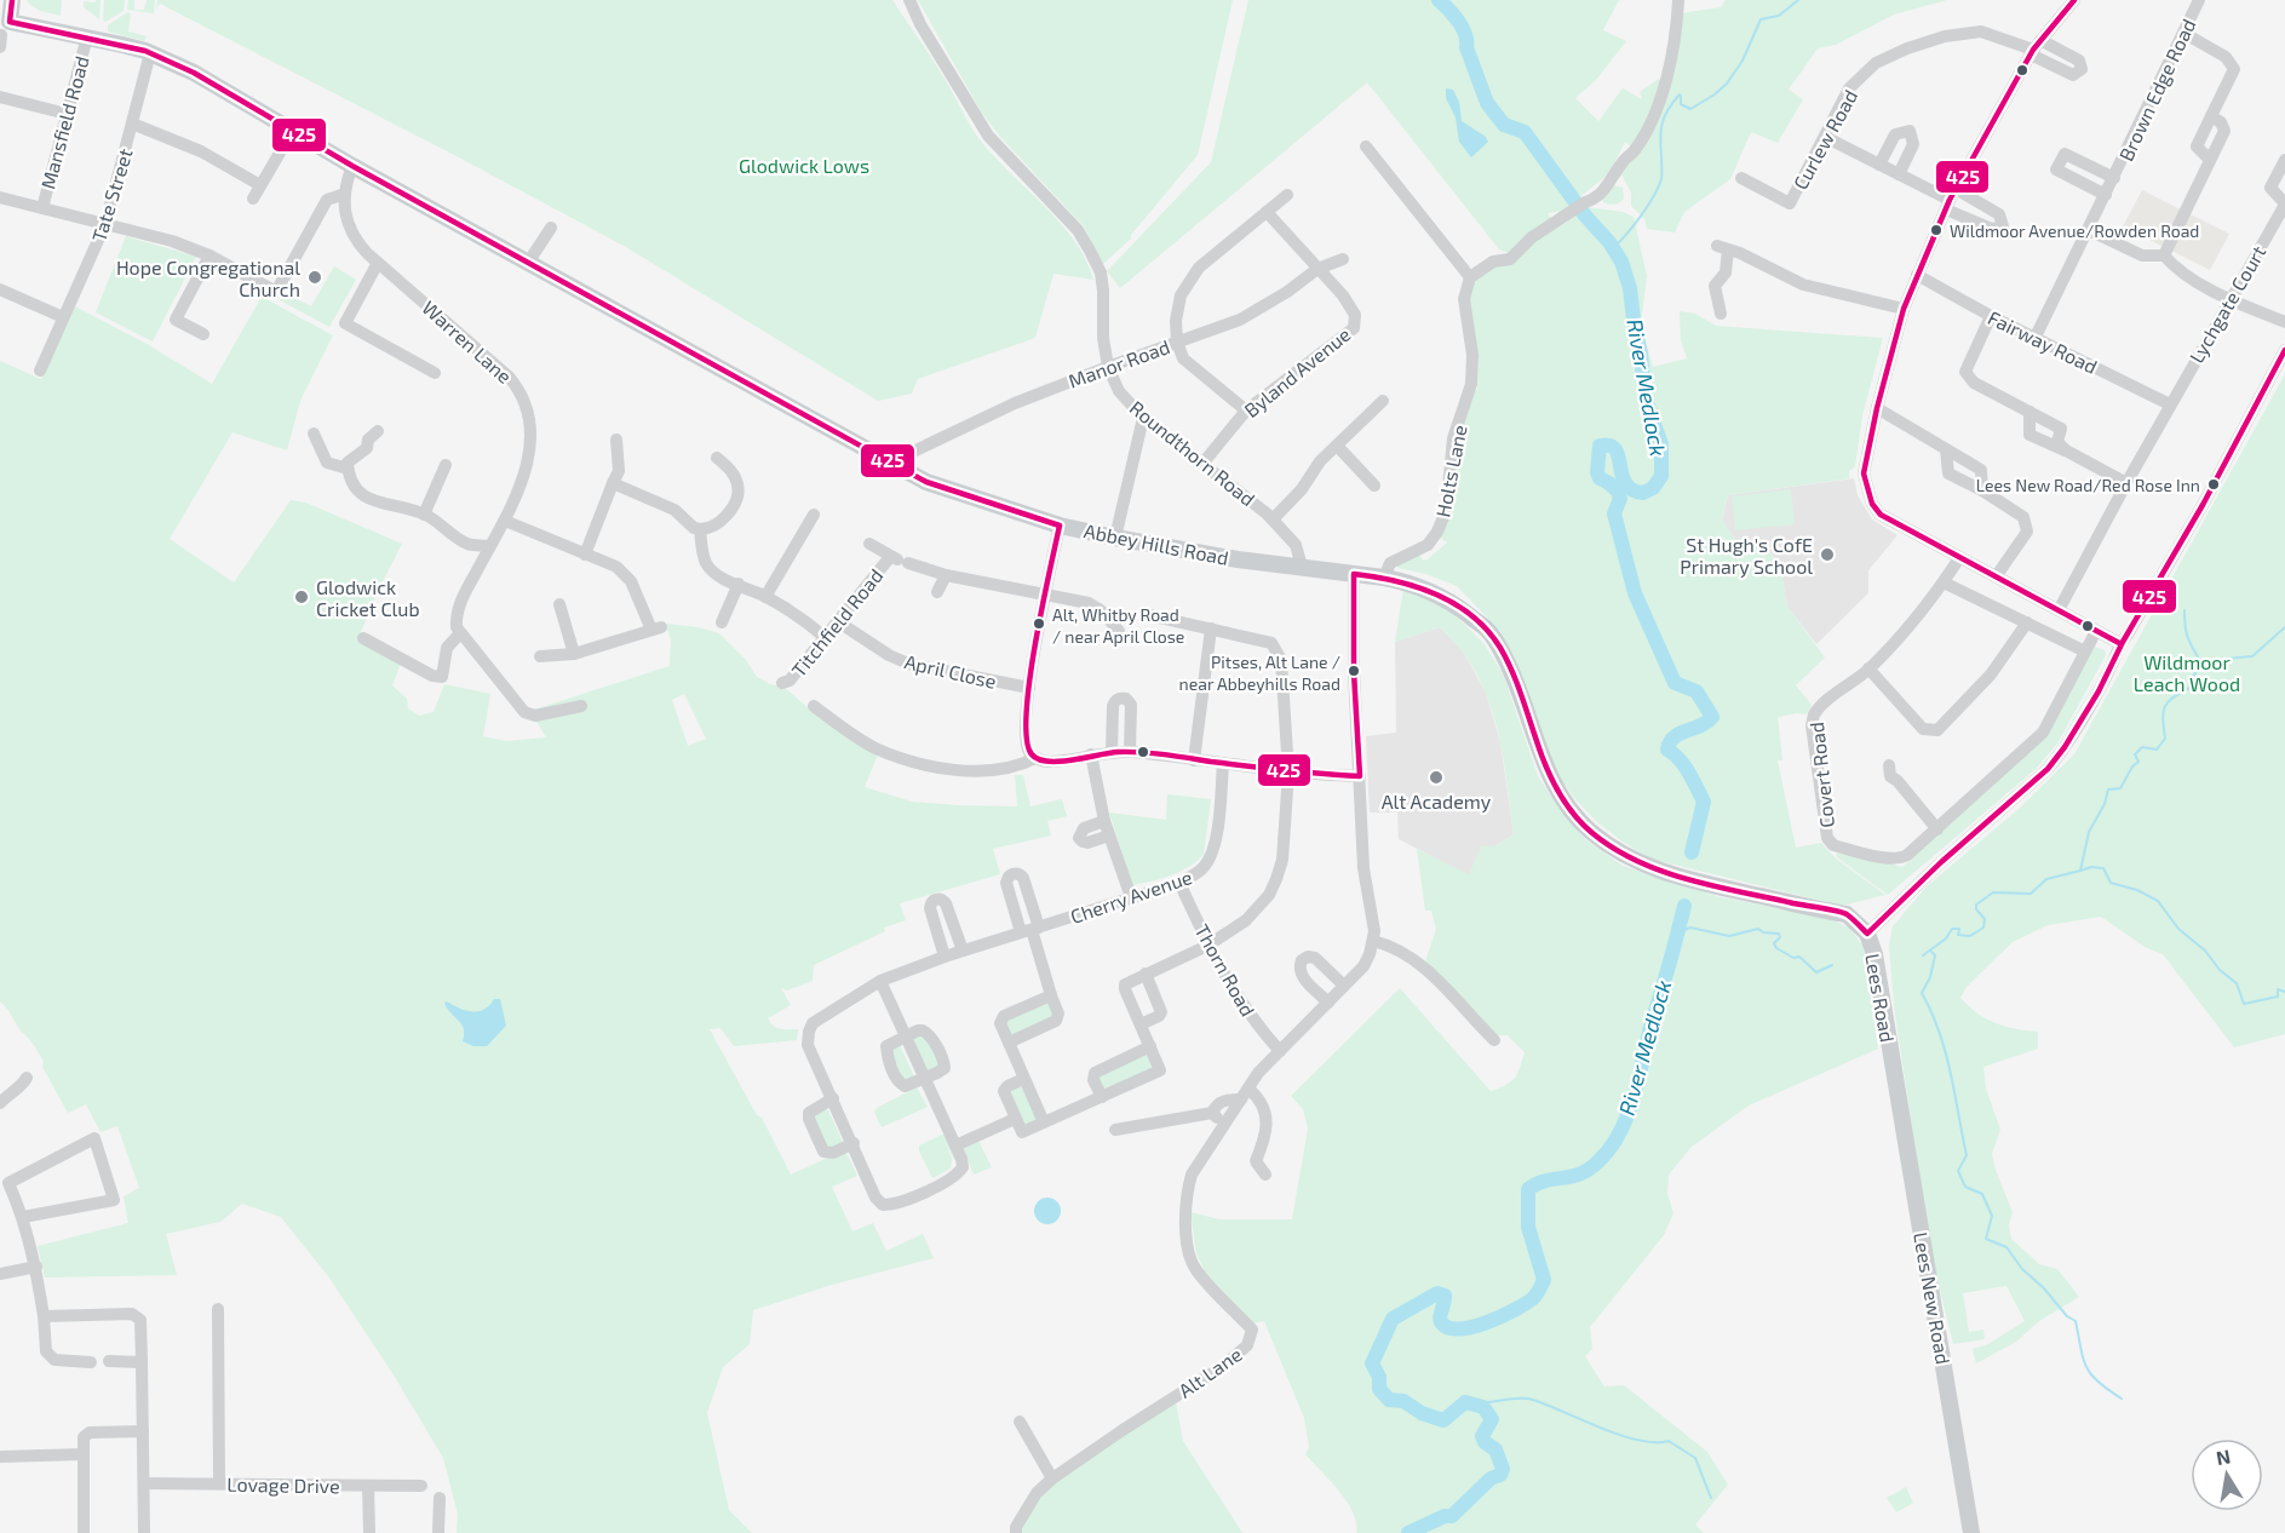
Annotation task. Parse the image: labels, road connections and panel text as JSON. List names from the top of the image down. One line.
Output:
{"streets":{"main road":["Abbey Hills Road","Lees Road","Lees New Road"],"street":["Brown Edge Road","Mansfield Road","Curlew Road","Tate Street","Lychgate Court","Warren Lane","Fairway Road","Manor Road","Byland Avenue","Roundthorn Road","Holts Lane","Titchfield Road","April Close","Covert Road","Cherry Avenue","Thorn Road","Alt Lane","Lovage Drive"]},"crossings":[["Brown Edge Road","Fairway Road"],["Mansfield Road","Abbey Hills Road"],["Tate Street","Abbey Hills Road"],["Lychgate Court","Fairway Road"],["Warren Lane","Abbey Hills Road"],["Manor Road","Byland Avenue"],["Manor Road","Roundthorn Road"],["Manor Road","Abbey Hills Road"],["Byland Avenue","Roundthorn Road"],["Roundthorn Road","Abbey Hills Road"],["Holts Lane","Abbey Hills Road"],["Abbey Hills Road","Lees Road"],["Titchfield Road","April Close"],["Cherry Avenue","Thorn Road"],["Thorn Road","Alt Lane"],["Lees Road","Lees New Road"]],"water":["River Medlock"],"parks":["Glodwick Lows","Wildmoor Leach Wood"],"places":["Wildmoor Avenue/Rowden Road","Hope Congregational Church","Lees New Road/Red Rose Inn","St Hugh's CofE Primary School","Glodwick Cricket Club","Alt, Whitby Road / near April Close","Pitses, Alt Lane / near Abbeyhills Road","Alt Academy"],"lines":["transit line 425"],"north":"top"}
